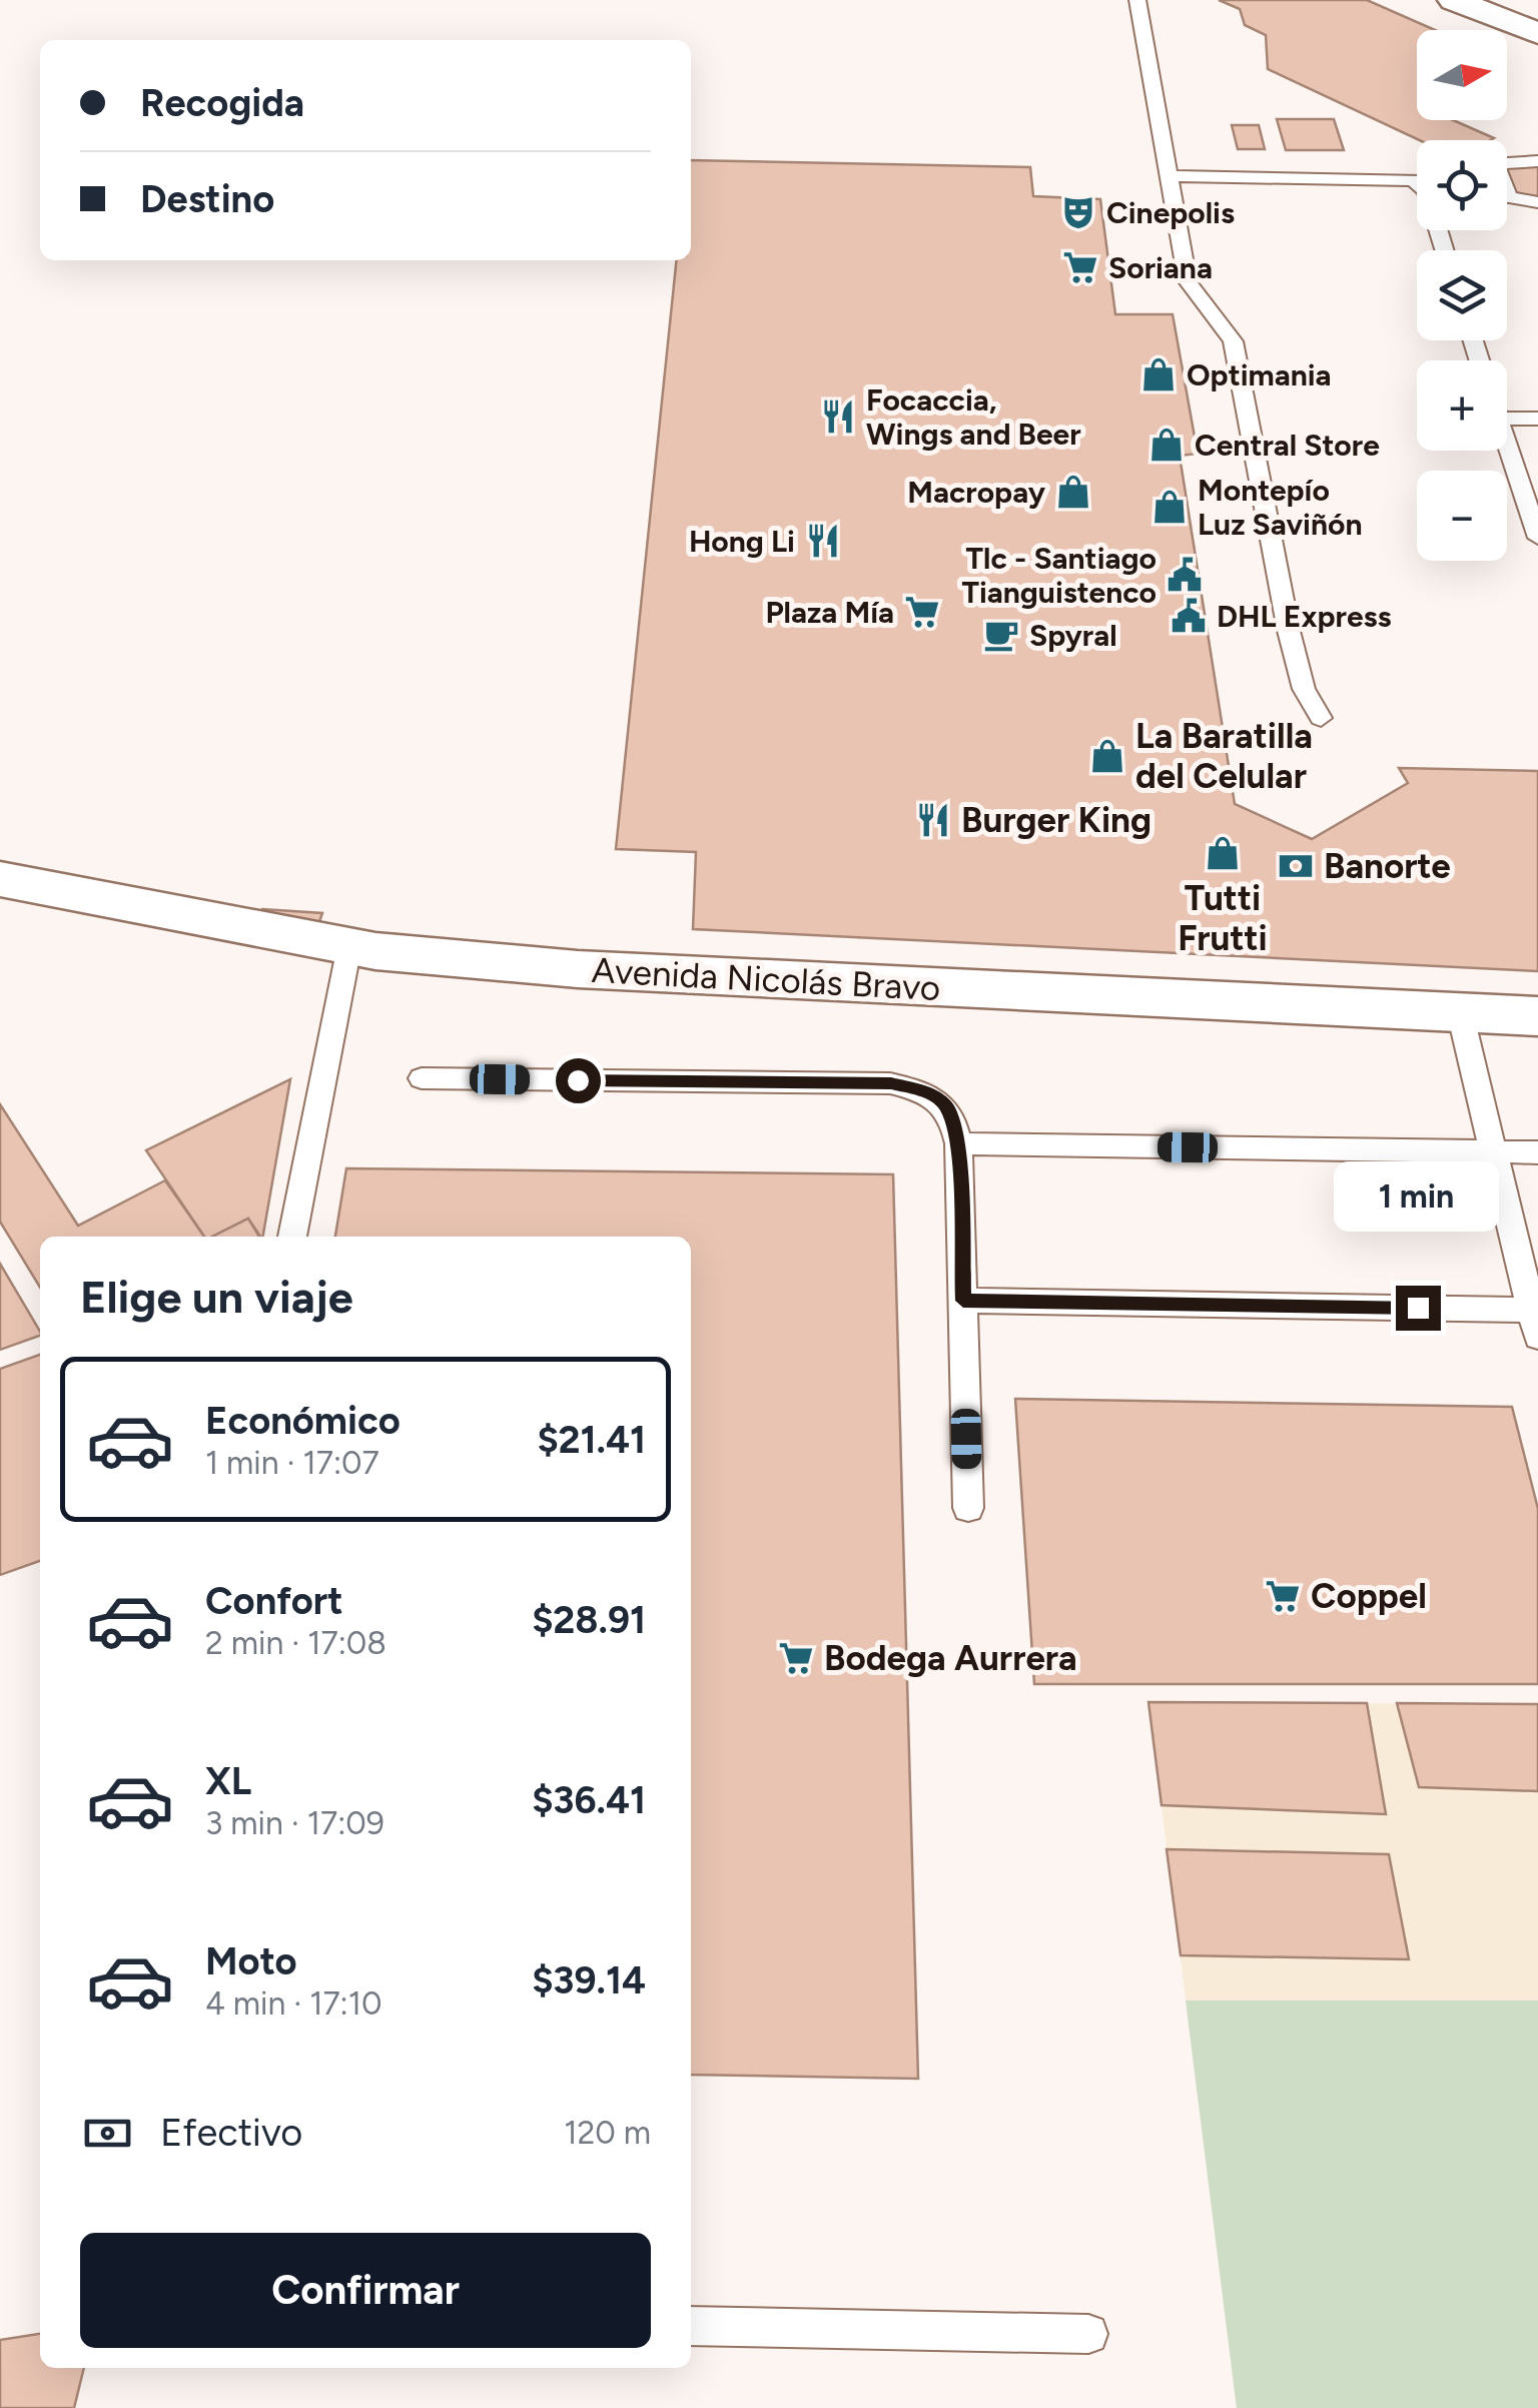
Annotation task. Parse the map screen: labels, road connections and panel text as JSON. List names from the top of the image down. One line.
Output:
{"streets":{"street":["Avenida Nicolás Bravo"]},"places":{"theatre":["Cinepolis"],"supermarket":["Soriana","Plaza Mía","Coppel","Bodega Aurrera"],"shop":["Optimania","Central Store","Macropay","Montepío Luz Saviñón","La Baratilla del Celular","Tutti Frutti"],"restaurant":["Focaccia, Wings and Beer","Hong Li","Burger King"],"public building":["Tlc - Santiago Tianguistenco","DHL Express"],"cafe":["Spyral"],"bank":["Banorte"]},"north":"right","page":{"map_buttons":["+","−"],"banner":["Recogida","Destino"],"bubble":"1 min","heading":"Elige un viaje","list":[{"name":"Económico","note":"1 min · 17:07","value":"$21.41"},{"name":"Confort","note":"2 min · 17:08","value":"$28.91"},{"name":"XL","note":"3 min · 17:09","value":"$36.41"},{"name":"Moto","note":"4 min · 17:10","value":"$39.14"}],"pay":["Efectivo","120 m"],"buttons":"Confirmar"}}
